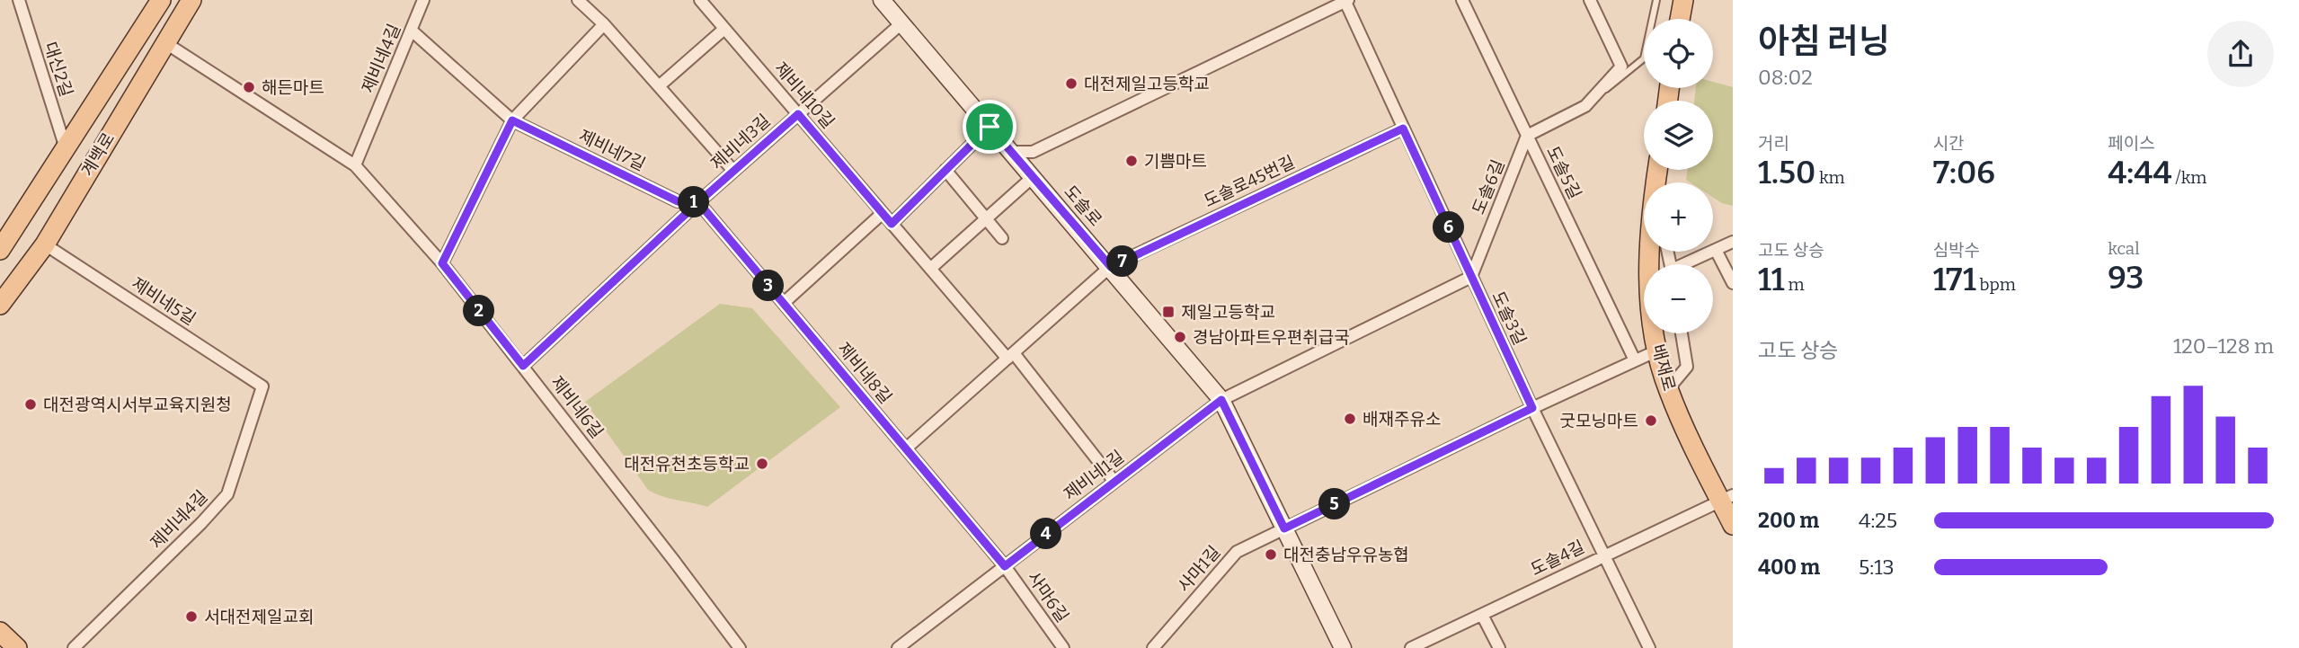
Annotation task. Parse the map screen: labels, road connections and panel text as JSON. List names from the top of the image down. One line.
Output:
{"streets":{"main road":["계백로","배재로"],"street":["제비네4길","대신2길","제비네10길","제비네3길","제비네7길","도솔5길","도솔로45번길","도솔6길","도솔로","제비네5길","도솔3길","제비네8길","제비네6길","제비네1길","도솔4길","사마1길","사마6길"]},"crossings":[["제비네4길","제비네7길"],["제비네4길","제비네5길"],["제비네4길","제비네6길"],["대신2길","계백로"],["제비네10길","제비네3길"],["제비네10길","제비네1길"],["제비네3길","제비네7길"],["제비네3길","도솔로"],["제비네3길","제비네8길"],["제비네3길","제비네6길"],["제비네7길","제비네8길"],["계백로","제비네5길"],["계백로","제비네6길"],["도솔5길","도솔6길"],["도솔로45번길","도솔로"],["도솔로45번길","도솔3길"],["도솔6길","도솔3길"],["도솔로","제비네1길"],["도솔로","사마1길"],["도솔3길","도솔4길"],["배재로","도솔4길"],["제비네8길","제비네1길"],["제비네8길","사마6길"],["제비네1길","사마6길"]],"places":{"other":["대전제일고등학교","해든마트","기쁨마트","경남아파트우편취급국","대전광역시서부교육지원청","배재주유소","굿모닝마트","대전유천초등학교","대전충남우유농협","서대전제일교회"],"transit":["제일고등학교"]},"page":{"heading":["아침 러닝","08:02"],"map_buttons":["+","−"],"stats":[["거리","1.50 km"],["시간","7:06"],["페이스","4:44 /km"],["고도 상승","11 m"],["심박수","171 bpm"],["kcal","93"]],"pins":["1","6","7","3","2","5","4"],"chart":["고도 상승","120–128 m"],"list":[{"name":"200 m","note":"4:25"},{"name":"400 m","note":"5:13"}]}}
